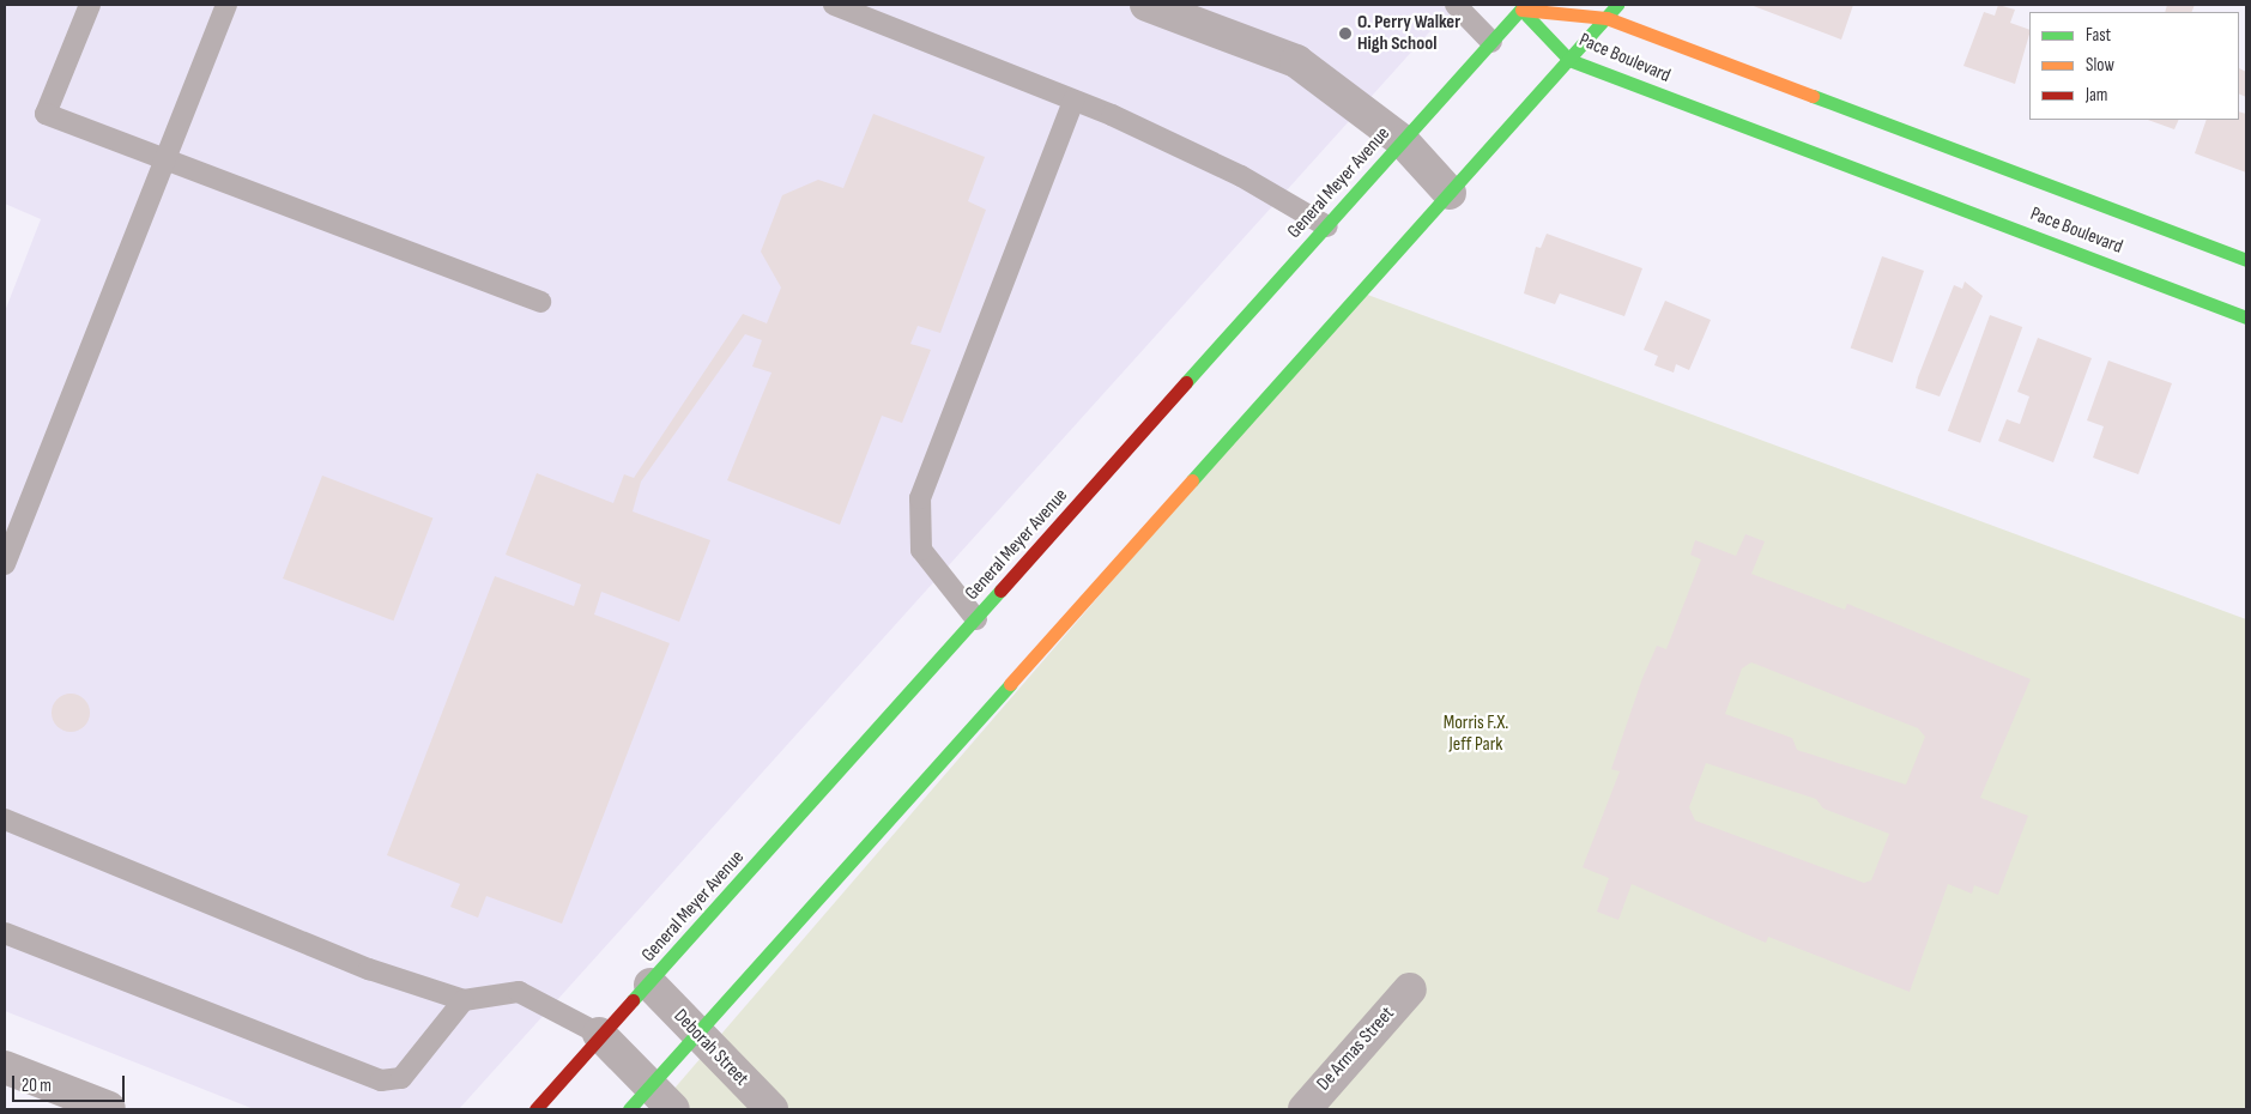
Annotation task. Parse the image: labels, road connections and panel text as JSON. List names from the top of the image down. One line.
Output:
{"streets":{"main road":["Pace Boulevard","General Meyer Avenue"],"street":["Deborah Street","De Armas Street"]},"crossings":[["Pace Boulevard","General Meyer Avenue"],["General Meyer Avenue","Deborah Street"]],"parks":["Morris F.X. Jeff Park"],"places":["O. Perry Walker High School"],"legend":["Fast","Slow","Jam"],"scale_bar":"20 m"}
